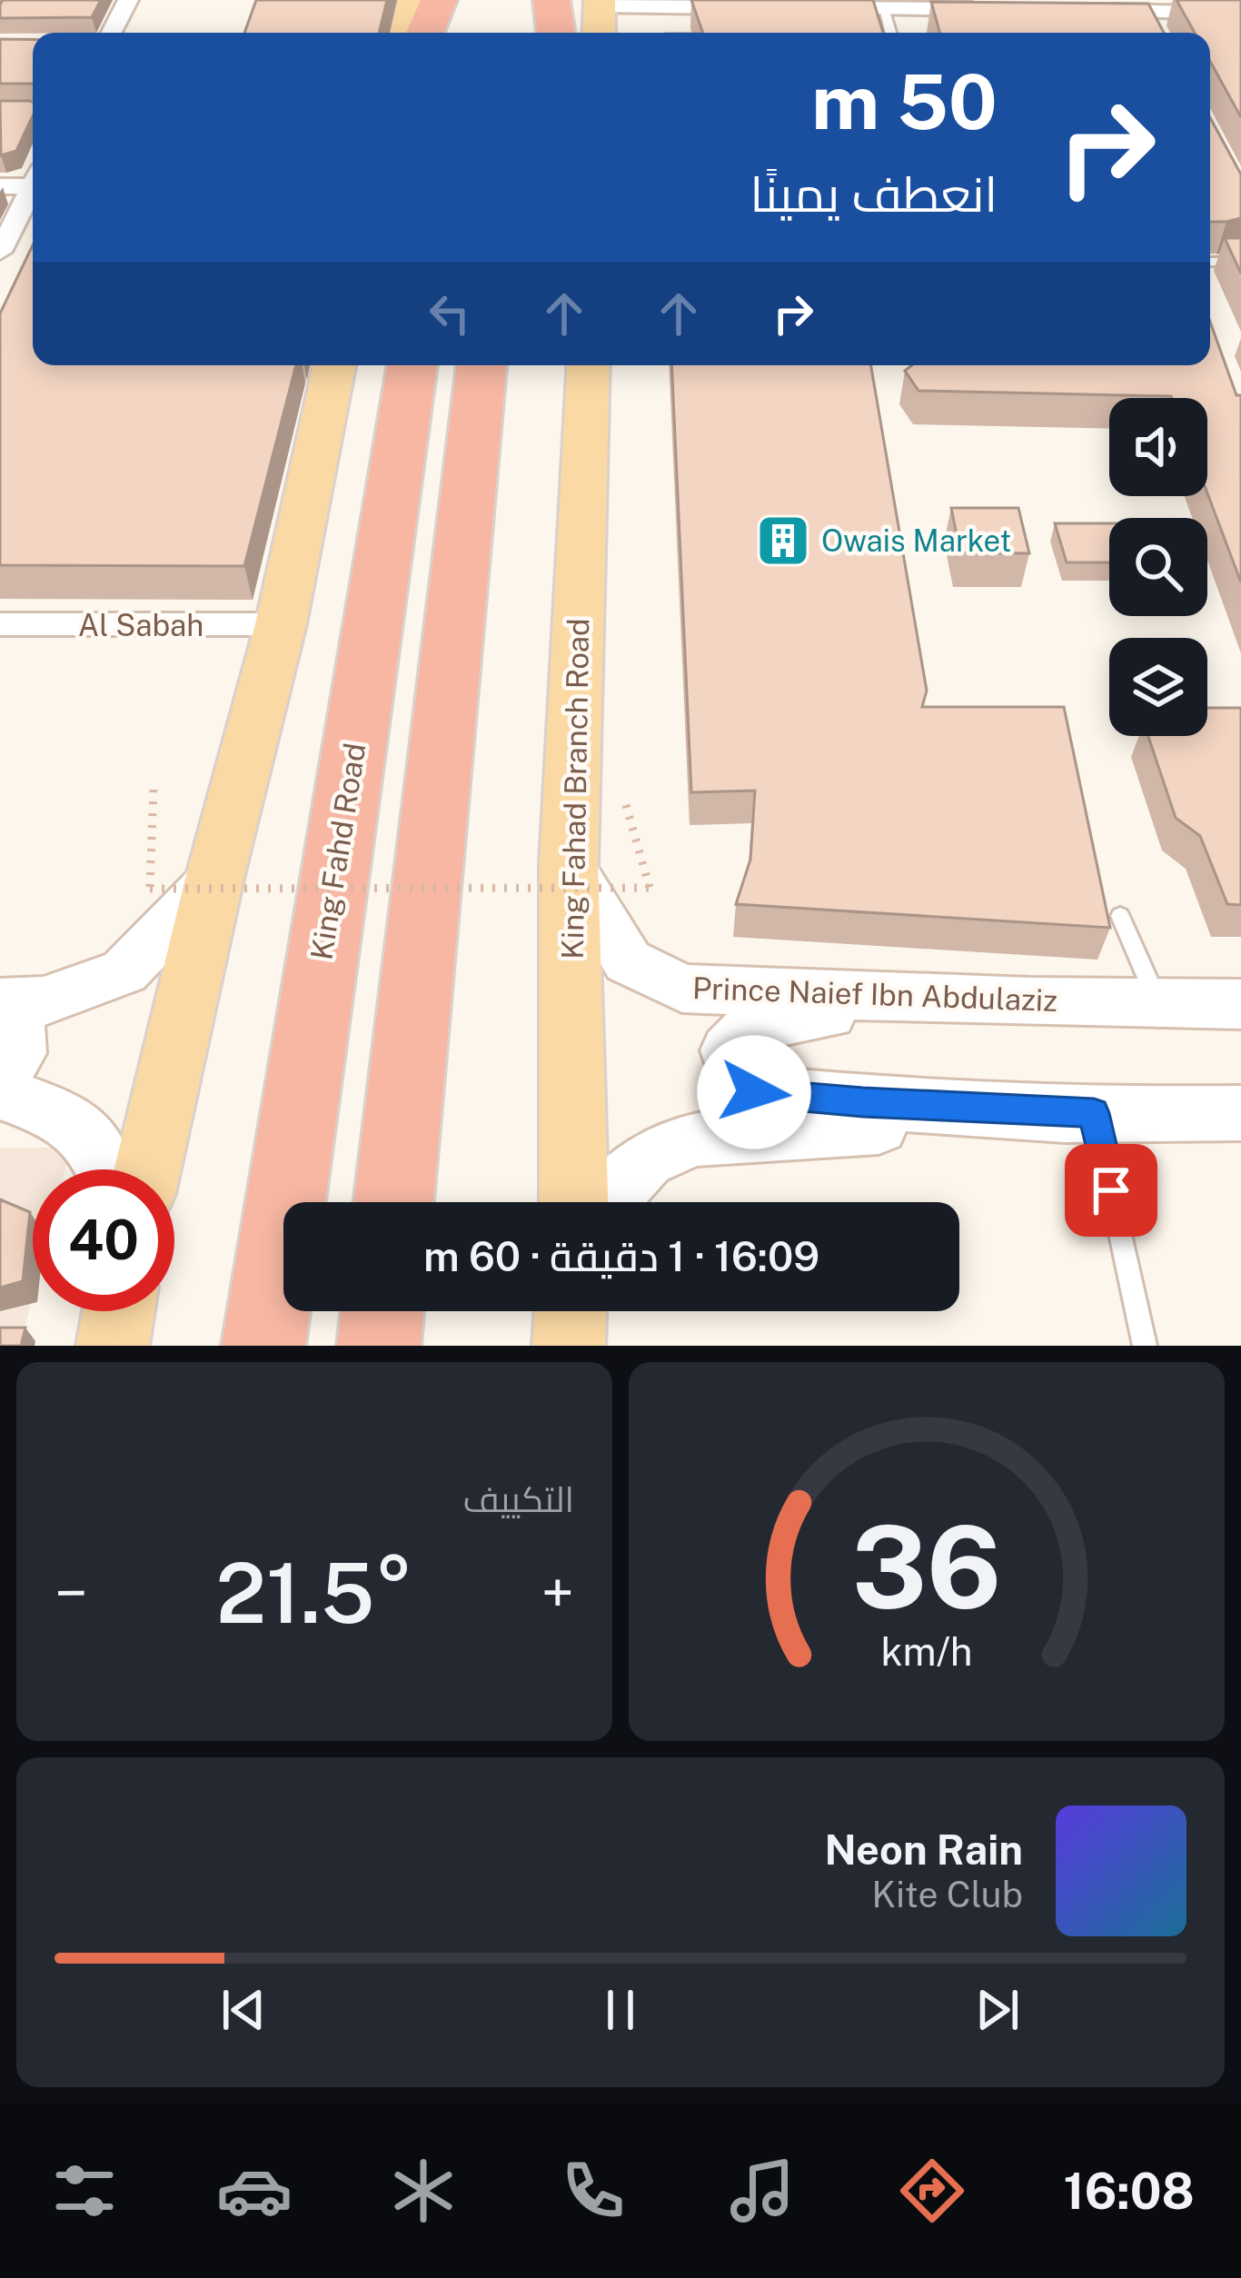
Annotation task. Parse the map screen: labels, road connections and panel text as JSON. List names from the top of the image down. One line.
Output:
{"streets":{"highway":["King Fahd Road"],"main road":["King Fahad Branch Road"],"street":["Al Sabah","Prince Naief Ibn Abdulaziz"]},"crossings":[["King Fahad Branch Road","Prince Naief Ibn Abdulaziz"]],"places":{"building":["Owais Market"]},"page":{"turn":["50 m","انعطف يمينًا"],"limit":"40","trip":"16:09 · 1 دقيقة · 60 m","tile":"التكييف","heat":["−","21.5°","+"],"song":["Neon Rain","Kite Club"],"tabs":"16:08","gauge":["36","km/h"]}}
